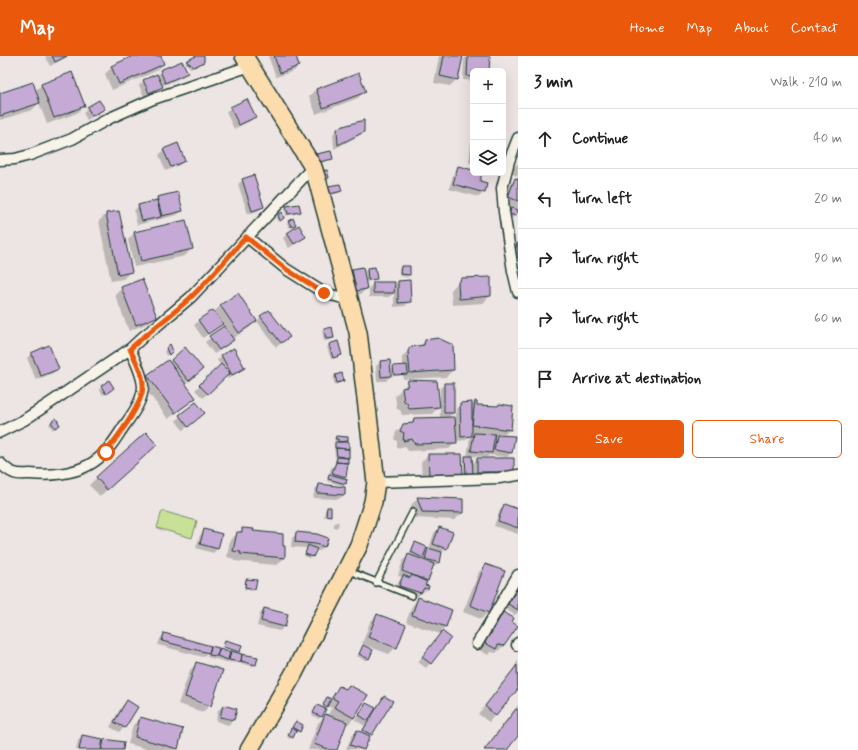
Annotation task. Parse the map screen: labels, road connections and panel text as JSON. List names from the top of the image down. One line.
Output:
{"page":{"header":"Map","nav":["Home","Map","About","Contact"],"heading":["3 min","Walk · 210 m"],"map_buttons":["+","−"],"list":[["Continue","40 m"],["Turn left","20 m"],["Turn right","90 m"],["Turn right","60 m"],"Arrive at destination"],"buttons":["Save","Share"]}}
